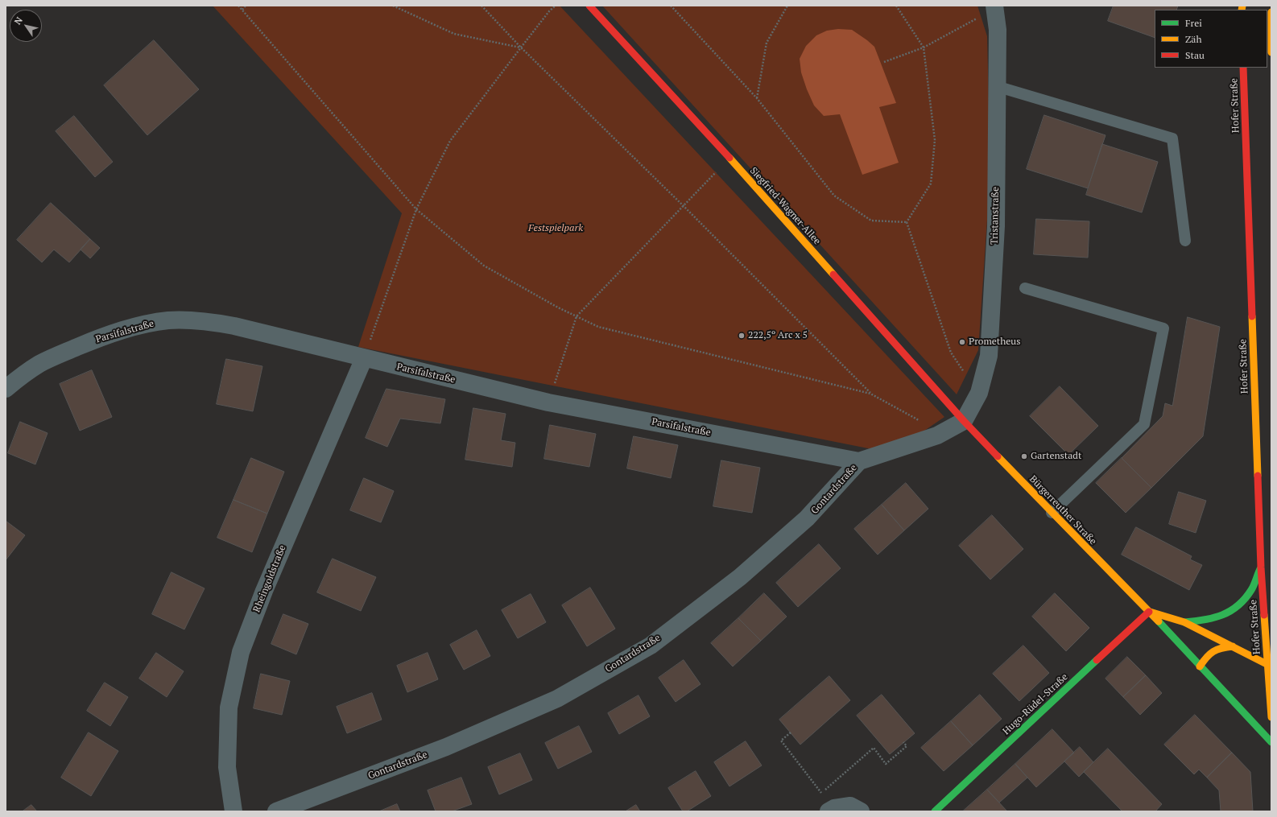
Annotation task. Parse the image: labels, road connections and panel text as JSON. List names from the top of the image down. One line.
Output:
{"streets":{"main road":["Hofer Straße","Siegfried-Wagner-Allee","Bürgerreuther Straße","Hugo-Rüdel-Straße"],"street":["Tristanstraße","Parsifalstraße","Gontardstraße","Rheingoldstraße"]},"crossings":[["Siegfried-Wagner-Allee","Tristanstraße"],["Siegfried-Wagner-Allee","Gontardstraße"],["Siegfried-Wagner-Allee","Bürgerreuther Straße"],["Tristanstraße","Gontardstraße"],["Tristanstraße","Bürgerreuther Straße"],["Parsifalstraße","Gontardstraße"],["Parsifalstraße","Rheingoldstraße"],["Gontardstraße","Bürgerreuther Straße"],["Bürgerreuther Straße","Hugo-Rüdel-Straße"]],"parks":["Festspielpark"],"places":["222,5º Arc x 5","Prometheus","Gartenstadt"],"legend":["Frei","Zäh","Stau"],"north":"top left"}
